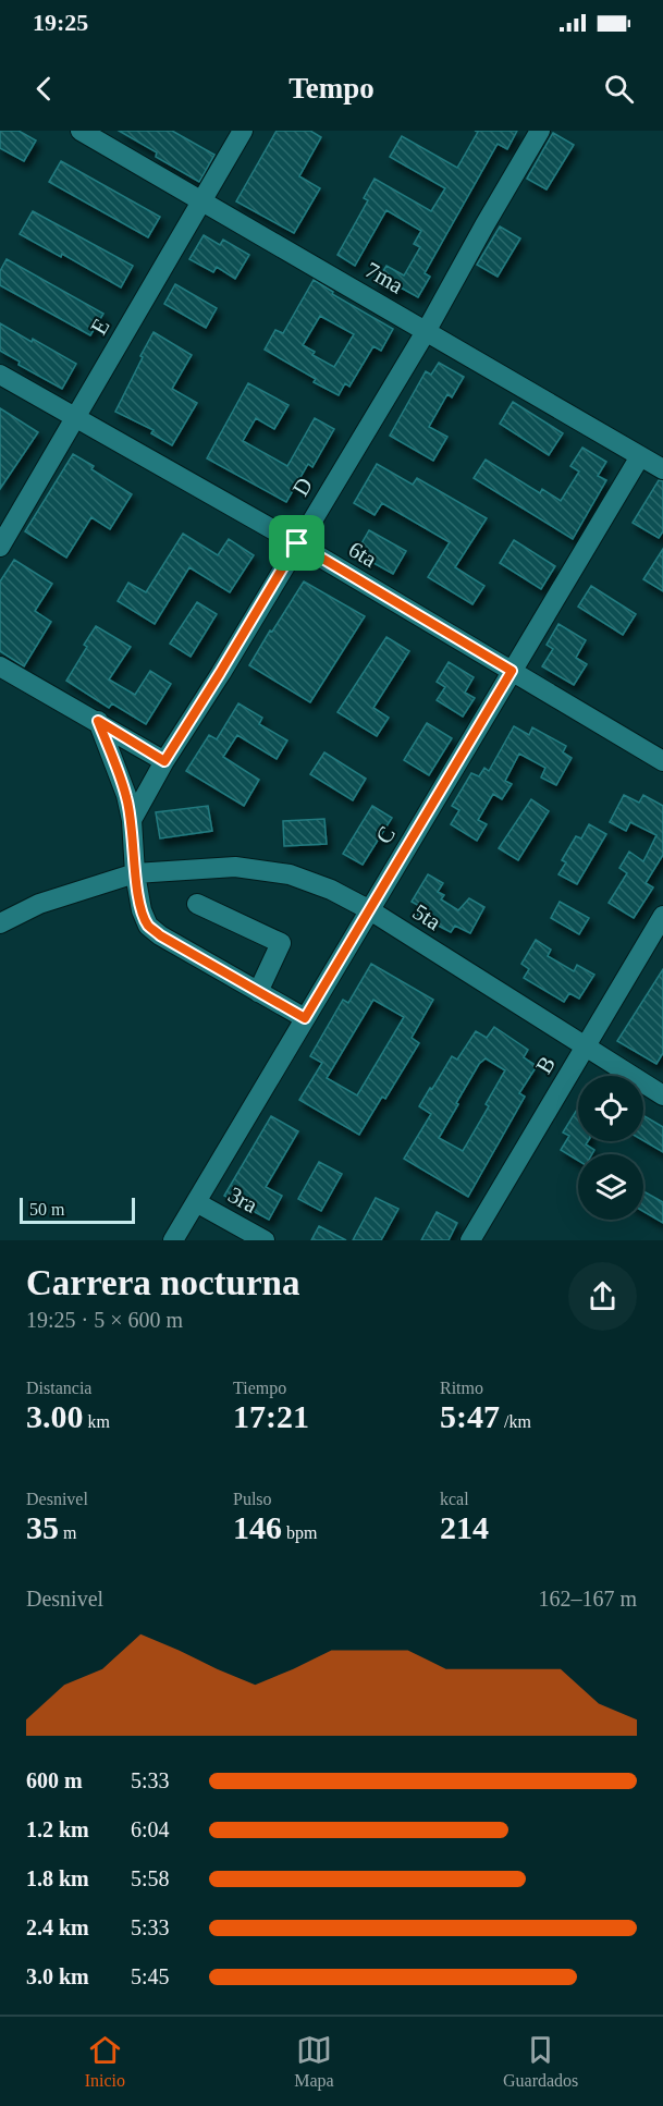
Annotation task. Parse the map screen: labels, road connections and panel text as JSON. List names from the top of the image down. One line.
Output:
{"streets":{"street":["7ma","E","D","6ta","C","5ta","B","3ra"]},"crossings":[["7ma","E"],["7ma","D"],["7ma","C"],["E","6ta"],["D","6ta"],["6ta","C"],["C","5ta"],["C","3ra"],["5ta","B"]],"scale_bar":"50 m","page":{"status":"19:25","header":"Tempo","scale":"50 m","heading":["Carrera nocturna","19:25 · 5 × 600 m"],"stats":[["Distancia","3.00 km"],["Tiempo","17:21"],["Ritmo","5:47 /km"],["Desnivel","35 m"],["Pulso","146 bpm"],["kcal","214"]],"chart":["Desnivel","162–167 m"],"list":[{"name":"600 m","note":"5:33"},{"name":"1.2 km","note":"6:04"},{"name":"1.8 km","note":"5:58"},{"name":"2.4 km","note":"5:33"},{"name":"3.0 km","note":"5:45"}],"tabs":["Inicio","Mapa","Guardados"]}}
